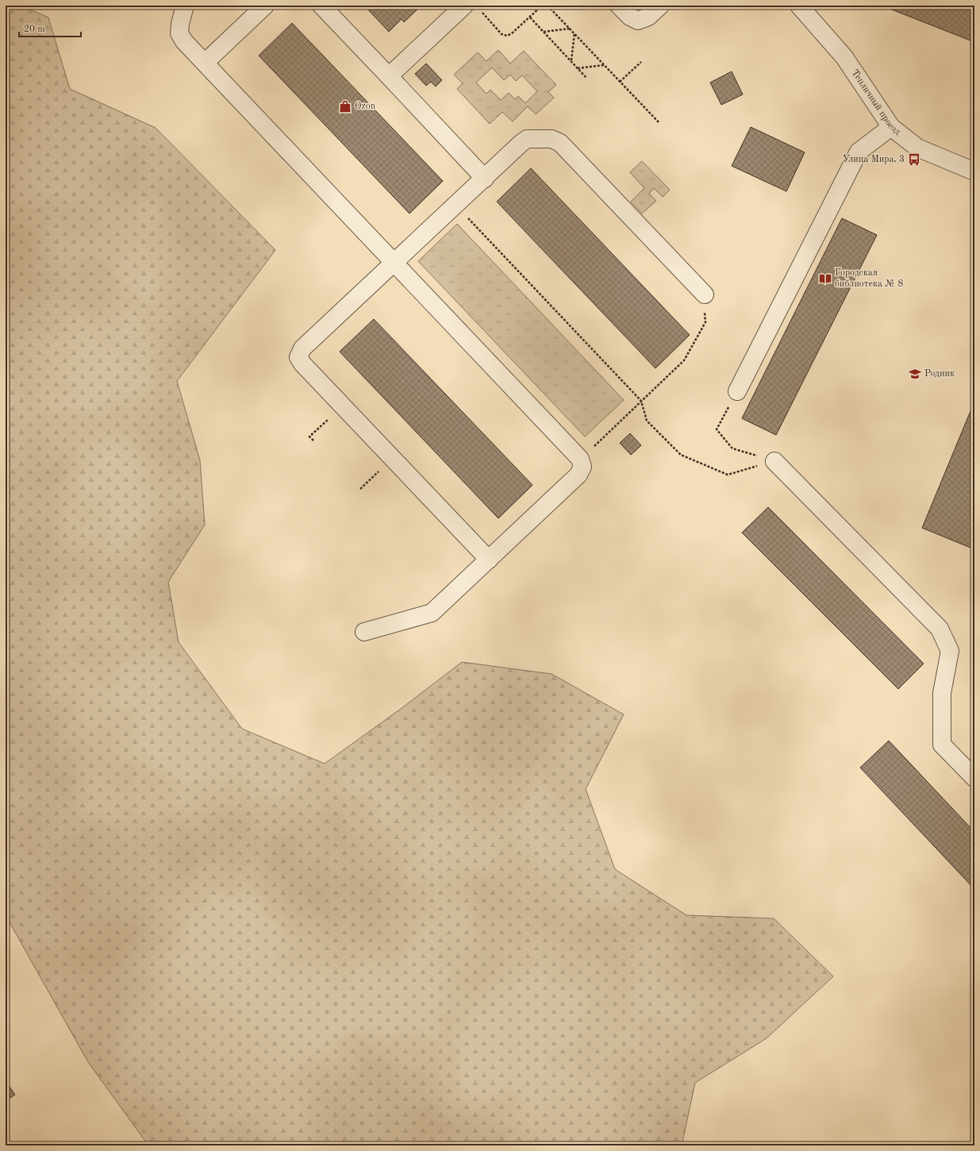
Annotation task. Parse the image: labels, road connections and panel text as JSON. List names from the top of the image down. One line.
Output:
{"streets":{"street":["Тепличный проезд"]},"places":{"shop":["Ozon"],"bus stop":["Улица Мира, 3"],"library":["Городская библиотека № 8"],"school or university":["Родник"]},"scale_bar":"20 m"}
